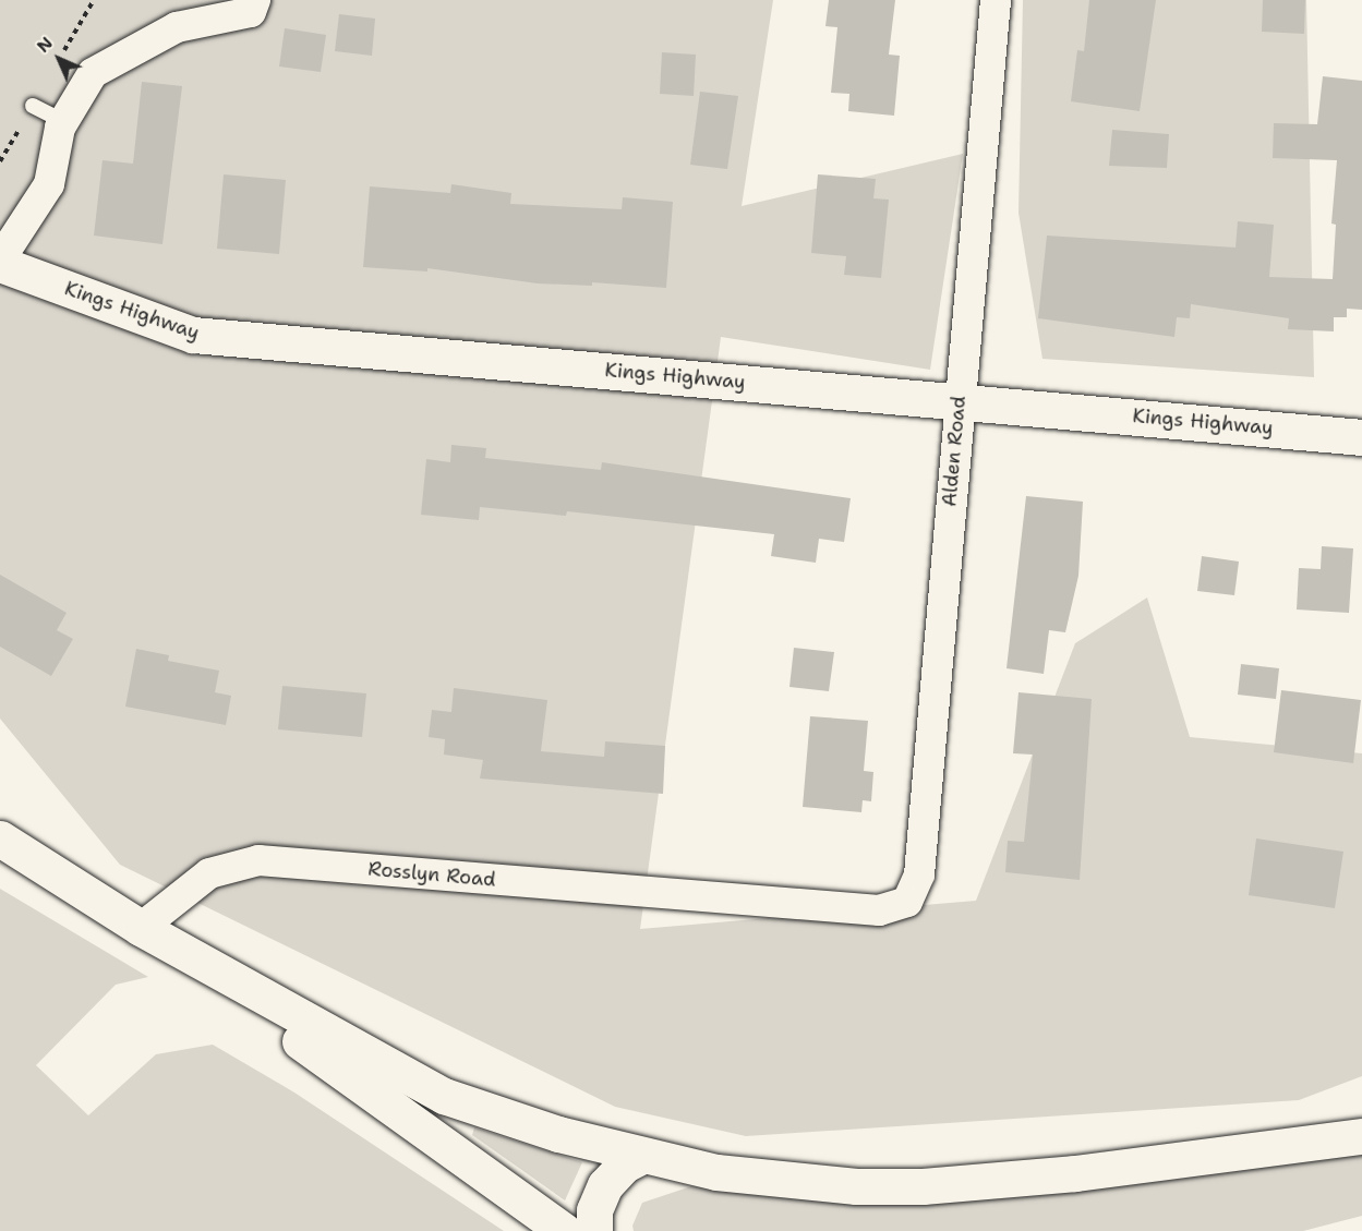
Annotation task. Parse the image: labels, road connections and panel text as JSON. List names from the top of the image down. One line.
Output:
{"streets":{"main road":["Kings Highway"],"street":["Alden Road","Rosslyn Road"]},"crossings":[["Kings Highway","Alden Road"],["Alden Road","Rosslyn Road"]],"north":"top left"}
